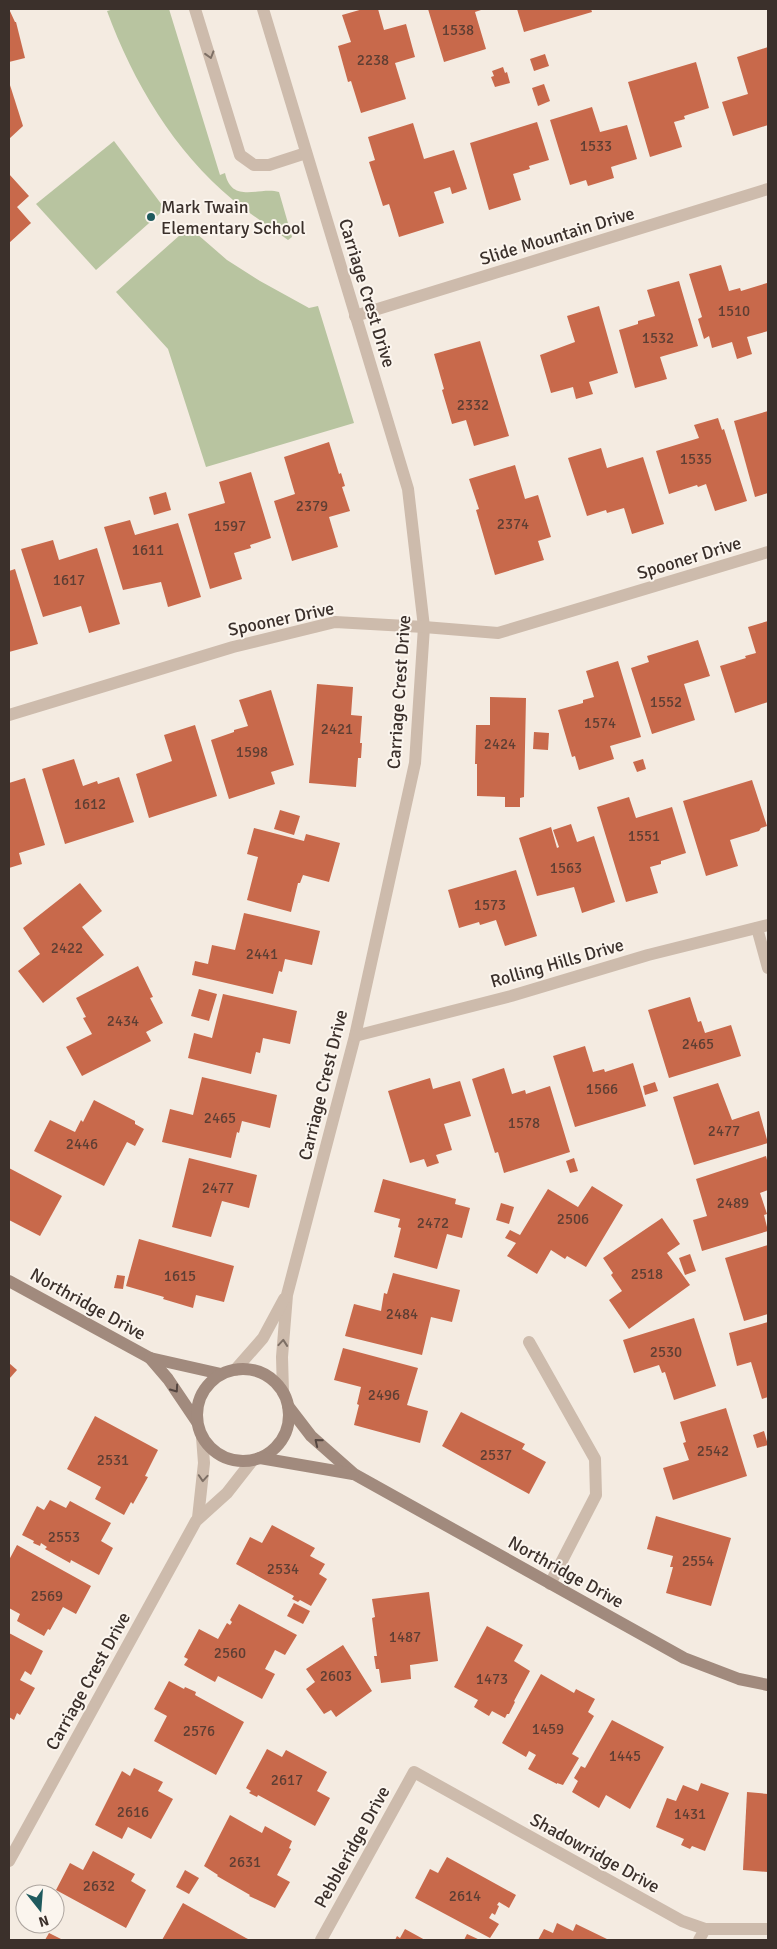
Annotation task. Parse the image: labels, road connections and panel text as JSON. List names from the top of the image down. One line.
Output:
{"streets":{"street":["Slide Mountain Drive","Carriage Crest Drive","Spooner Drive","Rolling Hills Drive","Northridge Drive","Pebbleridge Drive","Shadowridge Drive"]},"crossings":[["Slide Mountain Drive","Carriage Crest Drive"],["Carriage Crest Drive","Spooner Drive"],["Carriage Crest Drive","Rolling Hills Drive"],["Carriage Crest Drive","Northridge Drive"],["Pebbleridge Drive","Shadowridge Drive"]],"places":["Mark Twain Elementary School"],"house_numbers":["1538","2238","1533","1510","1532","2332","1535","2379","2374","1597","1611","1617","1552","1574","2421","2424","1598","1612","1551","1563","1573","2422","2441","2434","2465","1566","2465","1578","2477","2446","2477","2489","2506","2472","2518","1615","2484","2530","2496","2542","2537","2531","2553","2554","2534","2569","1487","2560","2603","1473","1459","2576","1445","2617","2616","1431","2631","2632","2614"],"north":"bottom"}
